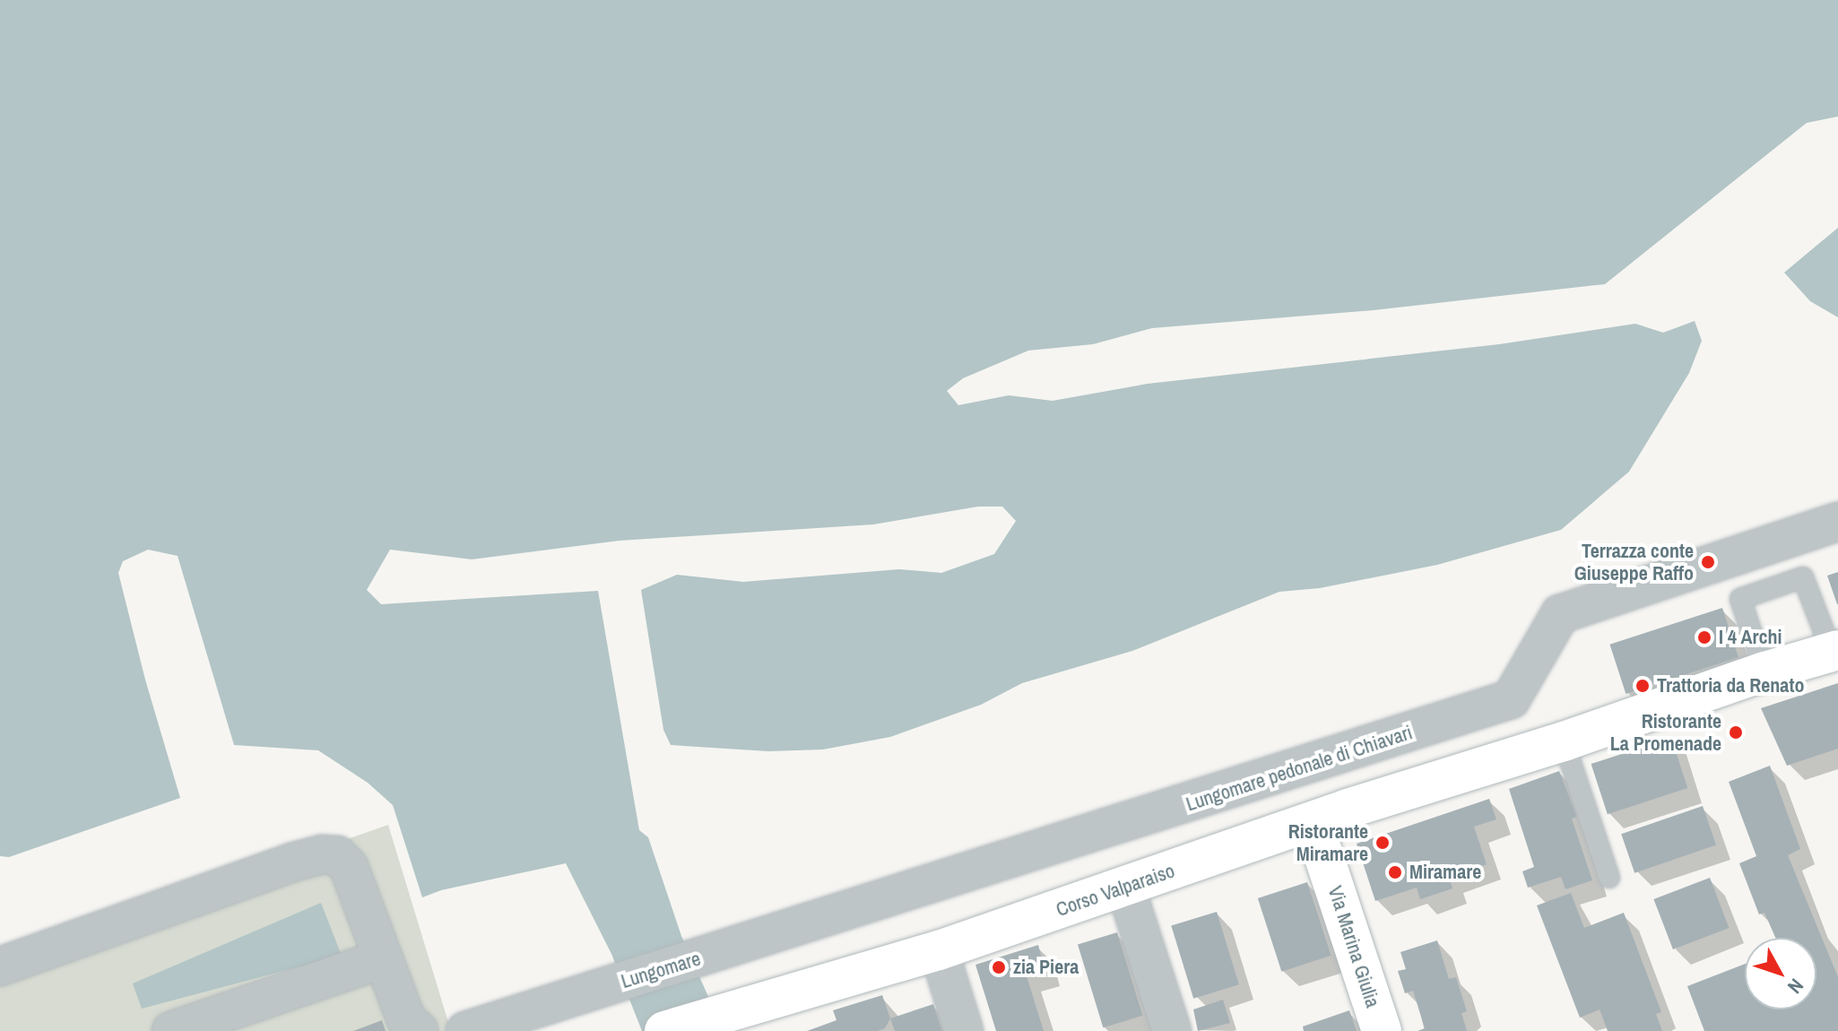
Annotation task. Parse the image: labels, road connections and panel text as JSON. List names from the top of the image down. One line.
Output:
{"streets":{"street":["Lungomare pedonale di Chiavari","Corso Valparaiso","Via Marina Giulia","Lungomare"]},"crossings":[["Lungomare pedonale di Chiavari","Lungomare"],["Corso Valparaiso","Via Marina Giulia"]],"places":["Terrazza conte Giuseppe Raffo","I 4 Archi","Trattoria da Renato","Ristorante La Promenade","Ristorante Miramare","Miramare","zia Piera"],"north":"bottom right"}
